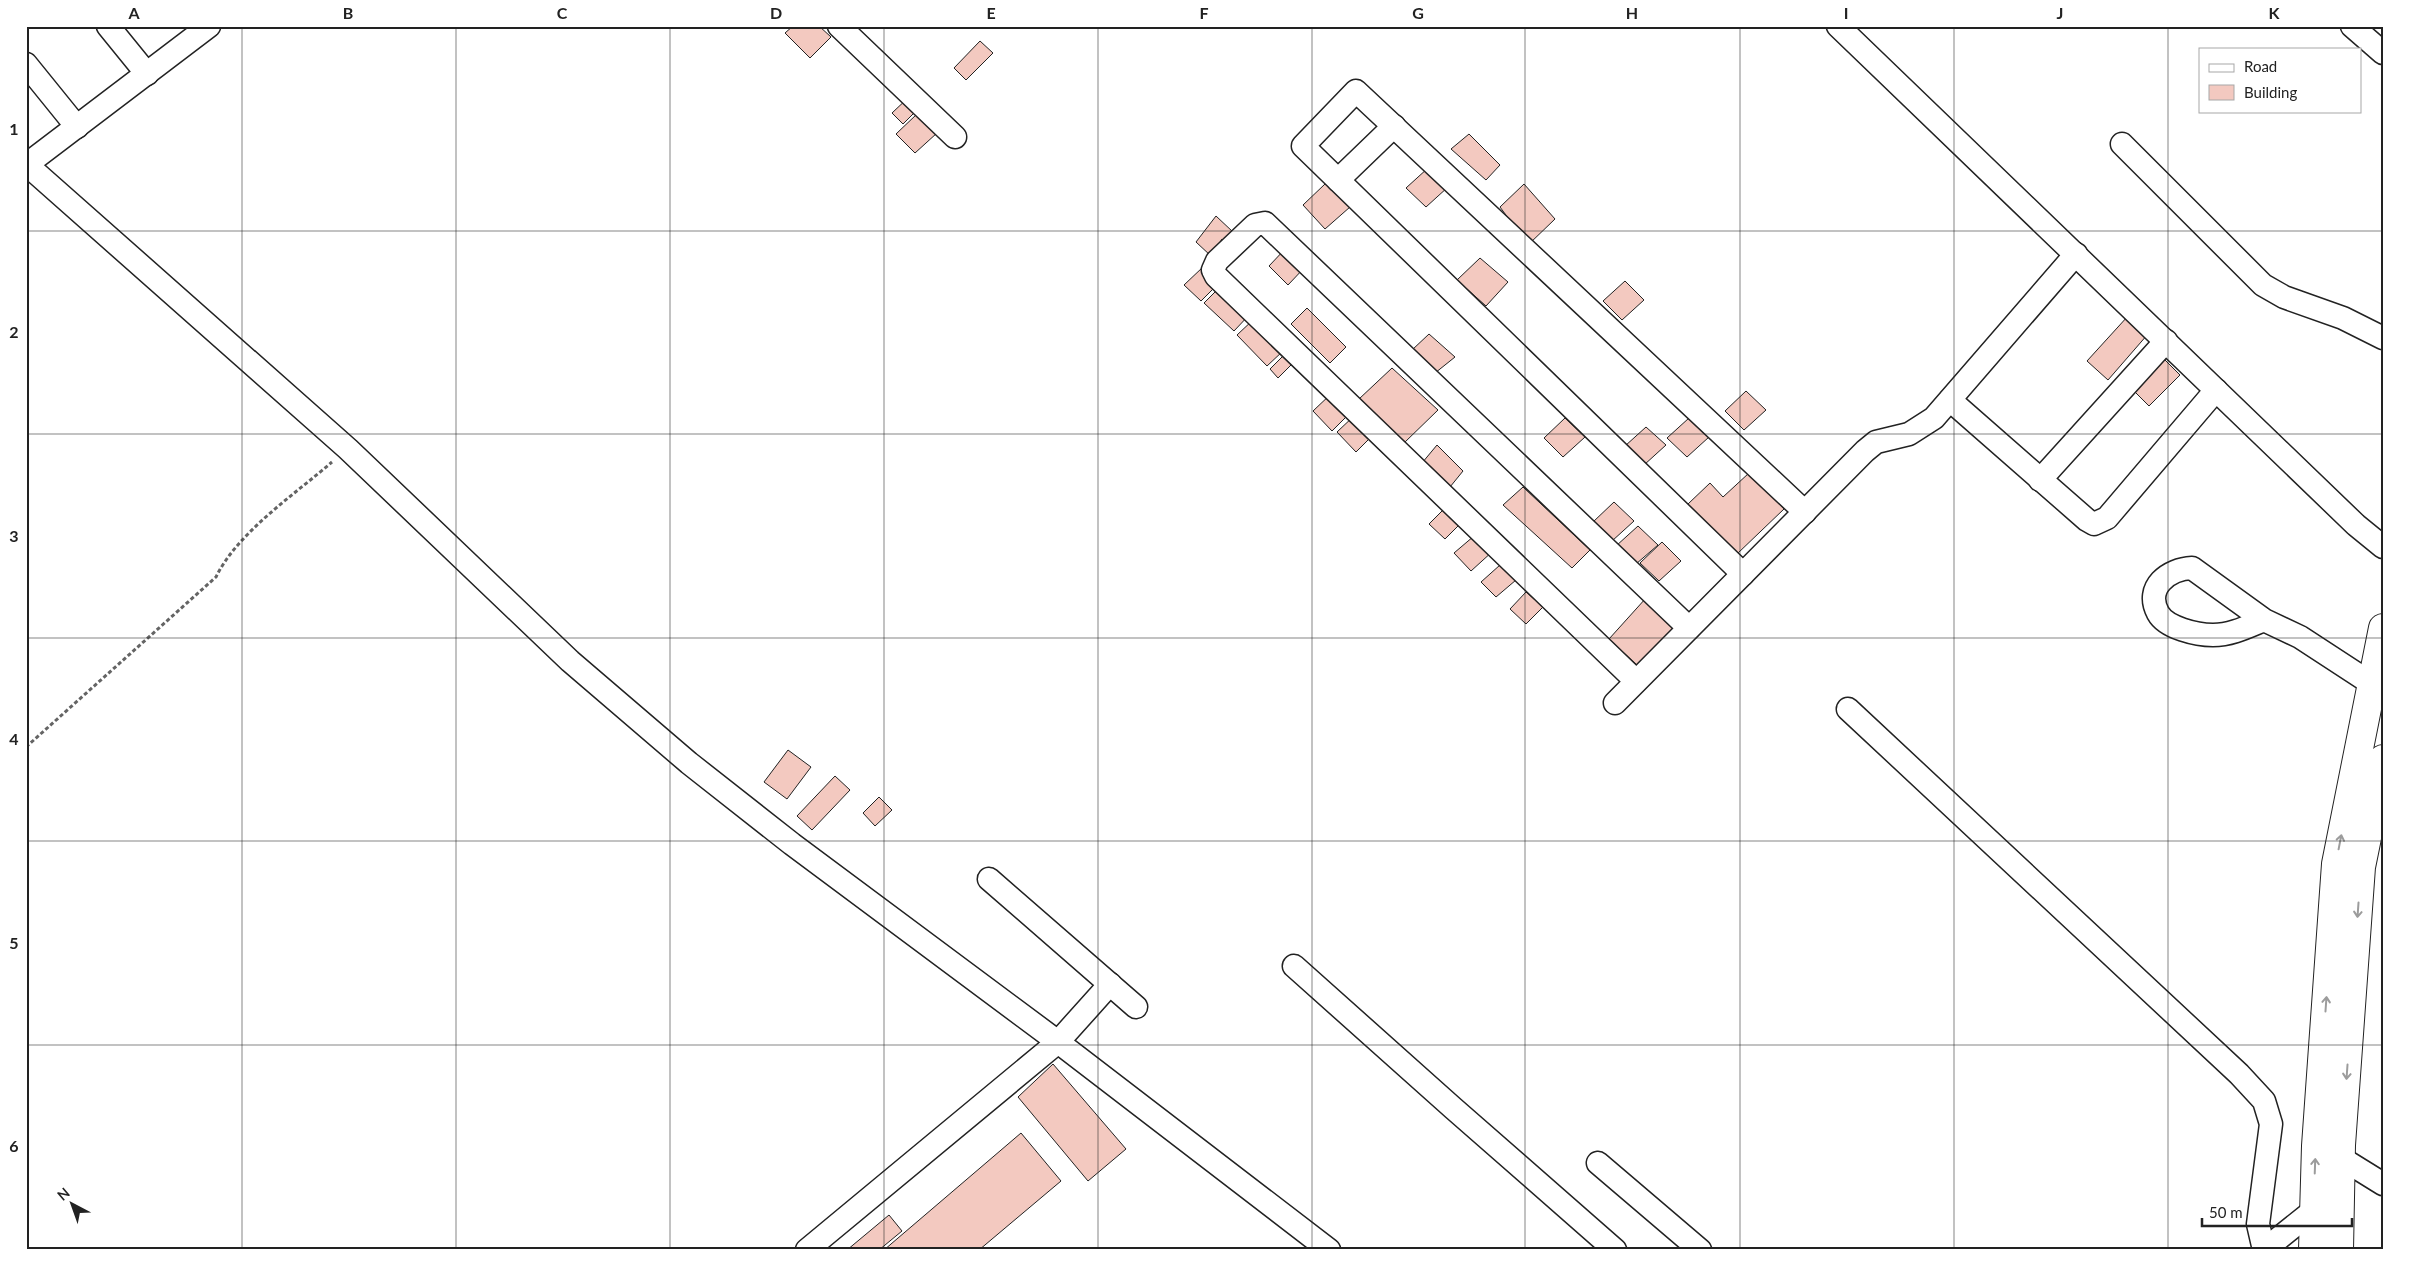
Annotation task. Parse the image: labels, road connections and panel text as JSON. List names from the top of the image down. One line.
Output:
{"legend":["Road","Building"],"scale_bar":"50 m","north":"top left","grid":{"columns":["A","B","C","D","E","F","G","H","I","J","K"],"rows":["1","2","3","4","5","6"]}}
